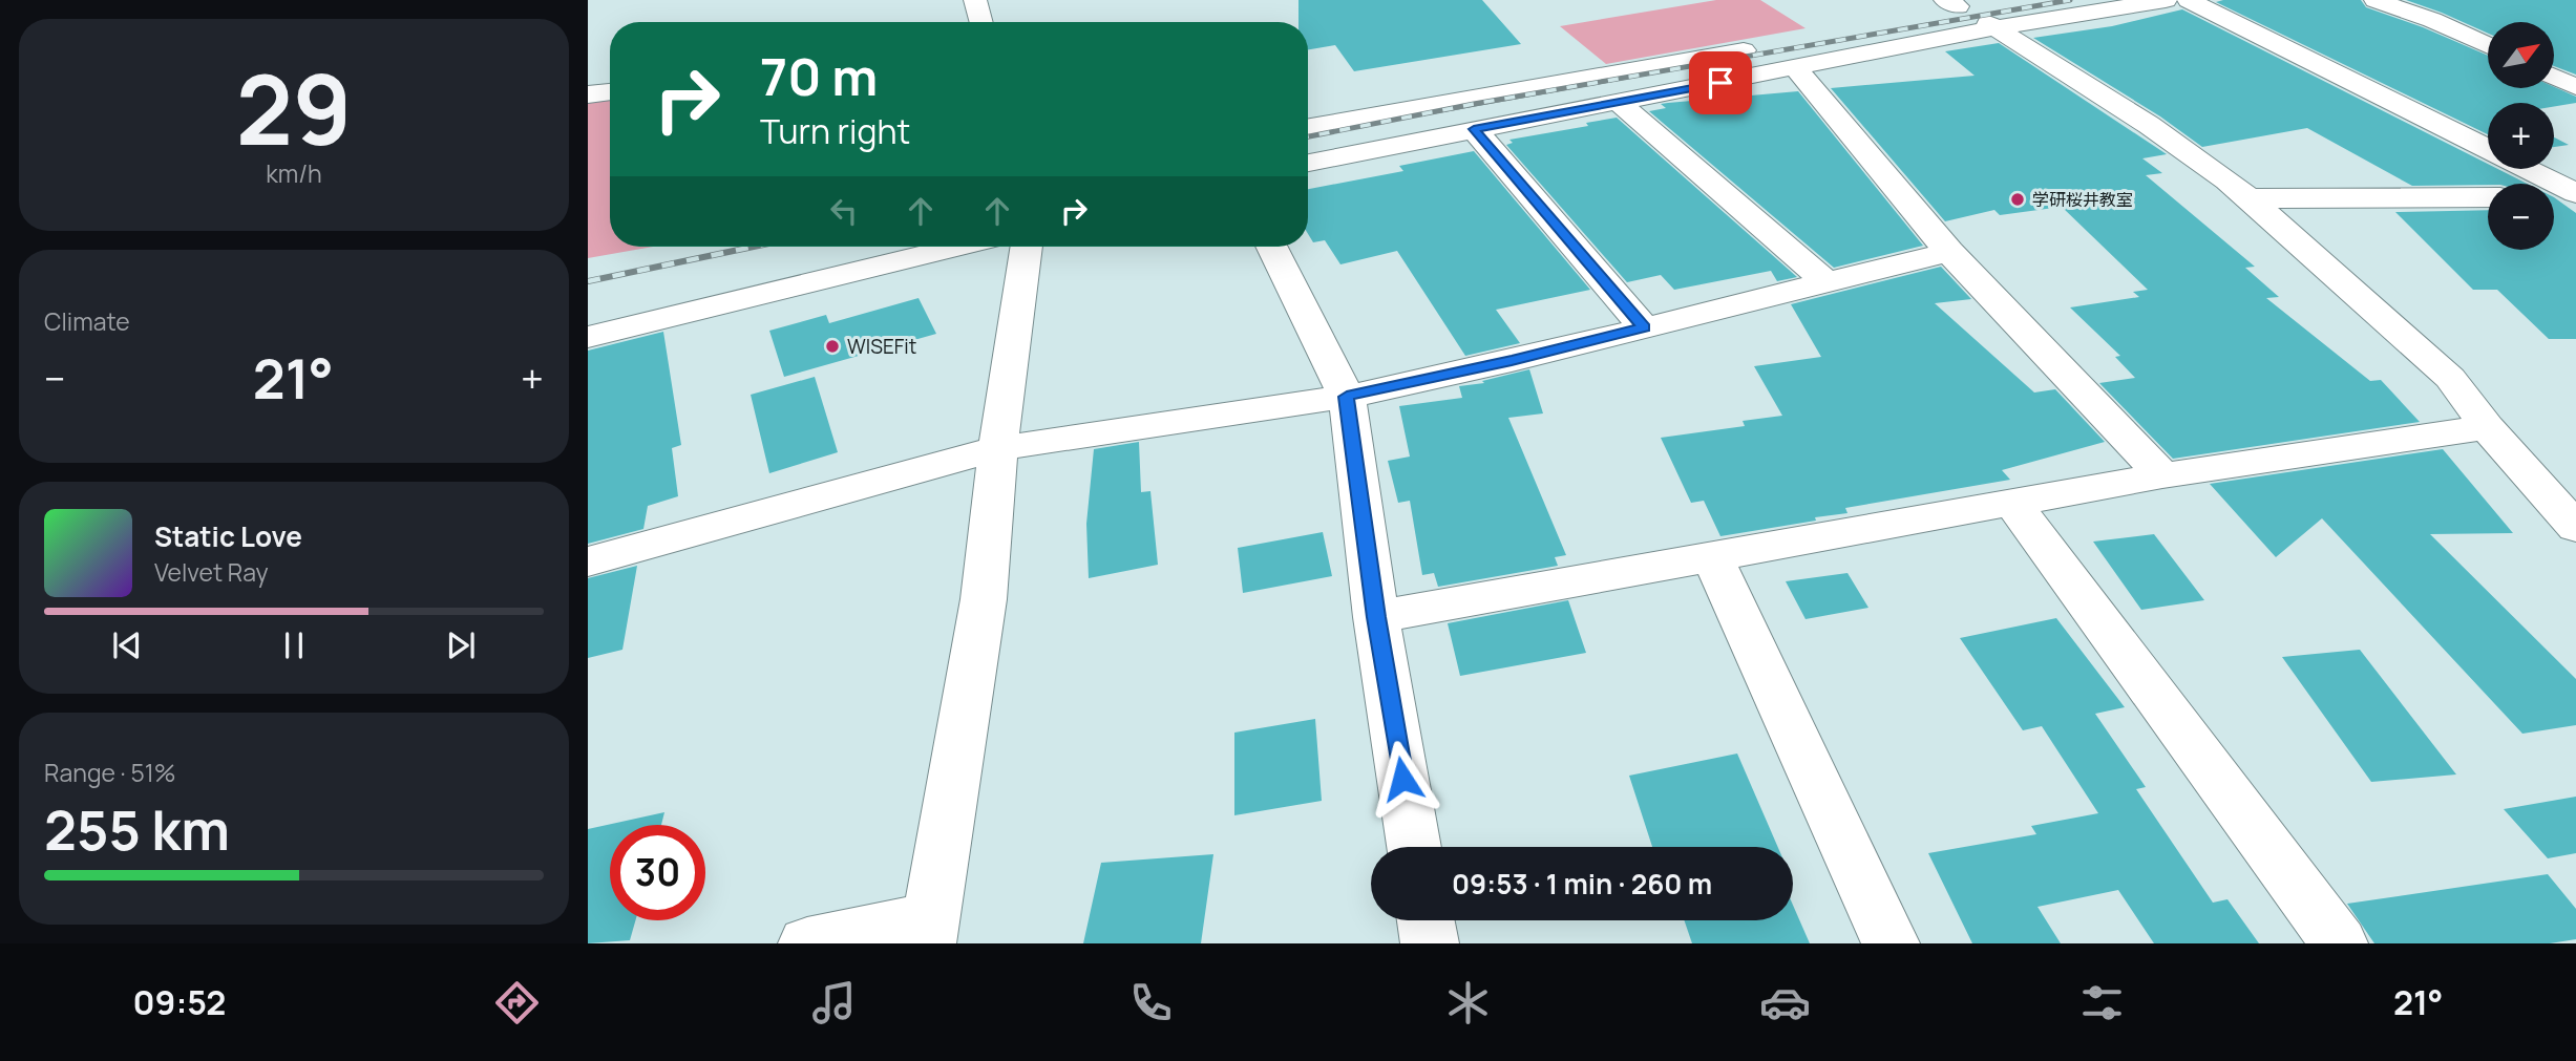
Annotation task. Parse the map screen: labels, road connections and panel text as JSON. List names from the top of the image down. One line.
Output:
{"places":["学研桜井教室","WISEFit"],"north":"top right","page":{"tile":[["29","km/h"],"Climate",["Range · 51%","255 km"]],"map_buttons":["+","−"],"turn":["70 m","Turn right"],"heat":["−","21°","+"],"song":["Static Love","Velvet Ray"],"limit":"30","trip":"09:53 · 1 min · 260 m","tabs":["09:52","21°"]}}
